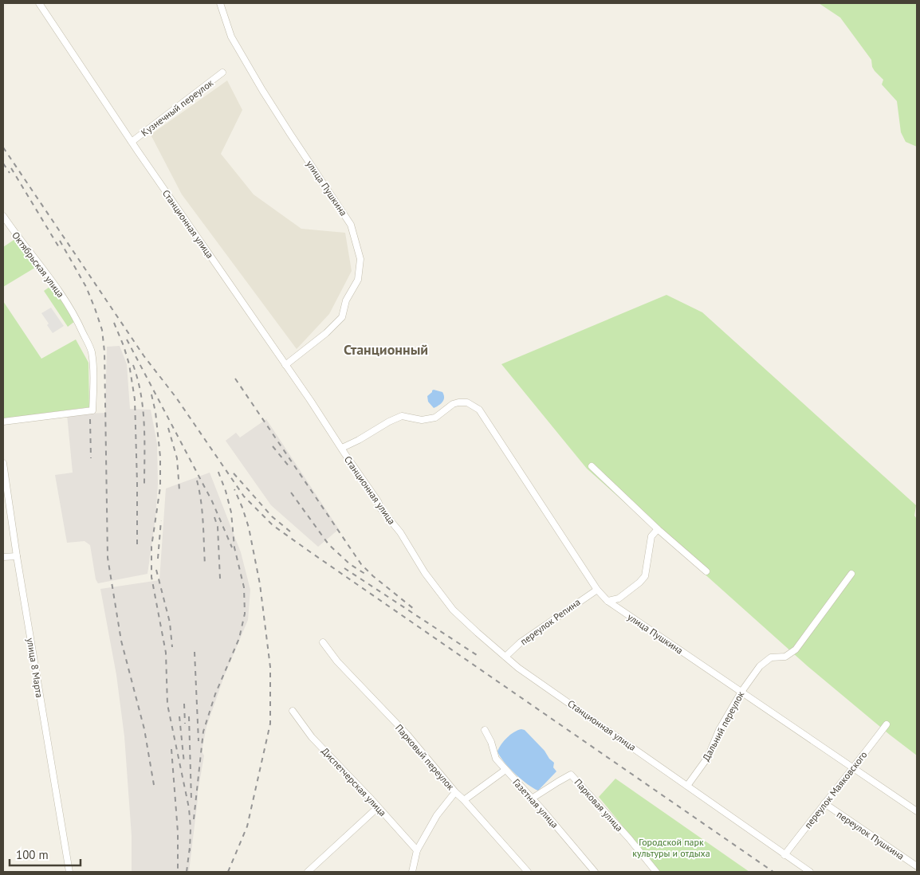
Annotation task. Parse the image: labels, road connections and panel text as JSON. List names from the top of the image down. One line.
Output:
{"streets":{"street":["Кузнечный переулок","улица Пушкина","Станционная улица","Октябрьская улица","переулок Репина","улица 8 Марта","Дальний переулок","Парковый переулок","Диспетчерская улица","переулок Маяковского","Газетная улица","Парковая улица","переулок Пушкина"]},"crossings":[["Кузнечный переулок","Станционная улица"],["улица Пушкина","Станционная улица"],["улица Пушкина","переулок Репина"],["улица Пушкина","Дальний переулок"],["улица Пушкина","переулок Маяковского"],["Станционная улица","переулок Репина"],["Станционная улица","Дальний переулок"],["Станционная улица","переулок Маяковского"],["переулок Маяковского","переулок Пушкина"],["Газетная улица","Парковая улица"]],"districts":["Станционный"],"parks":["Городской парк культуры и отдыха"],"scale_bar":"100 m"}
